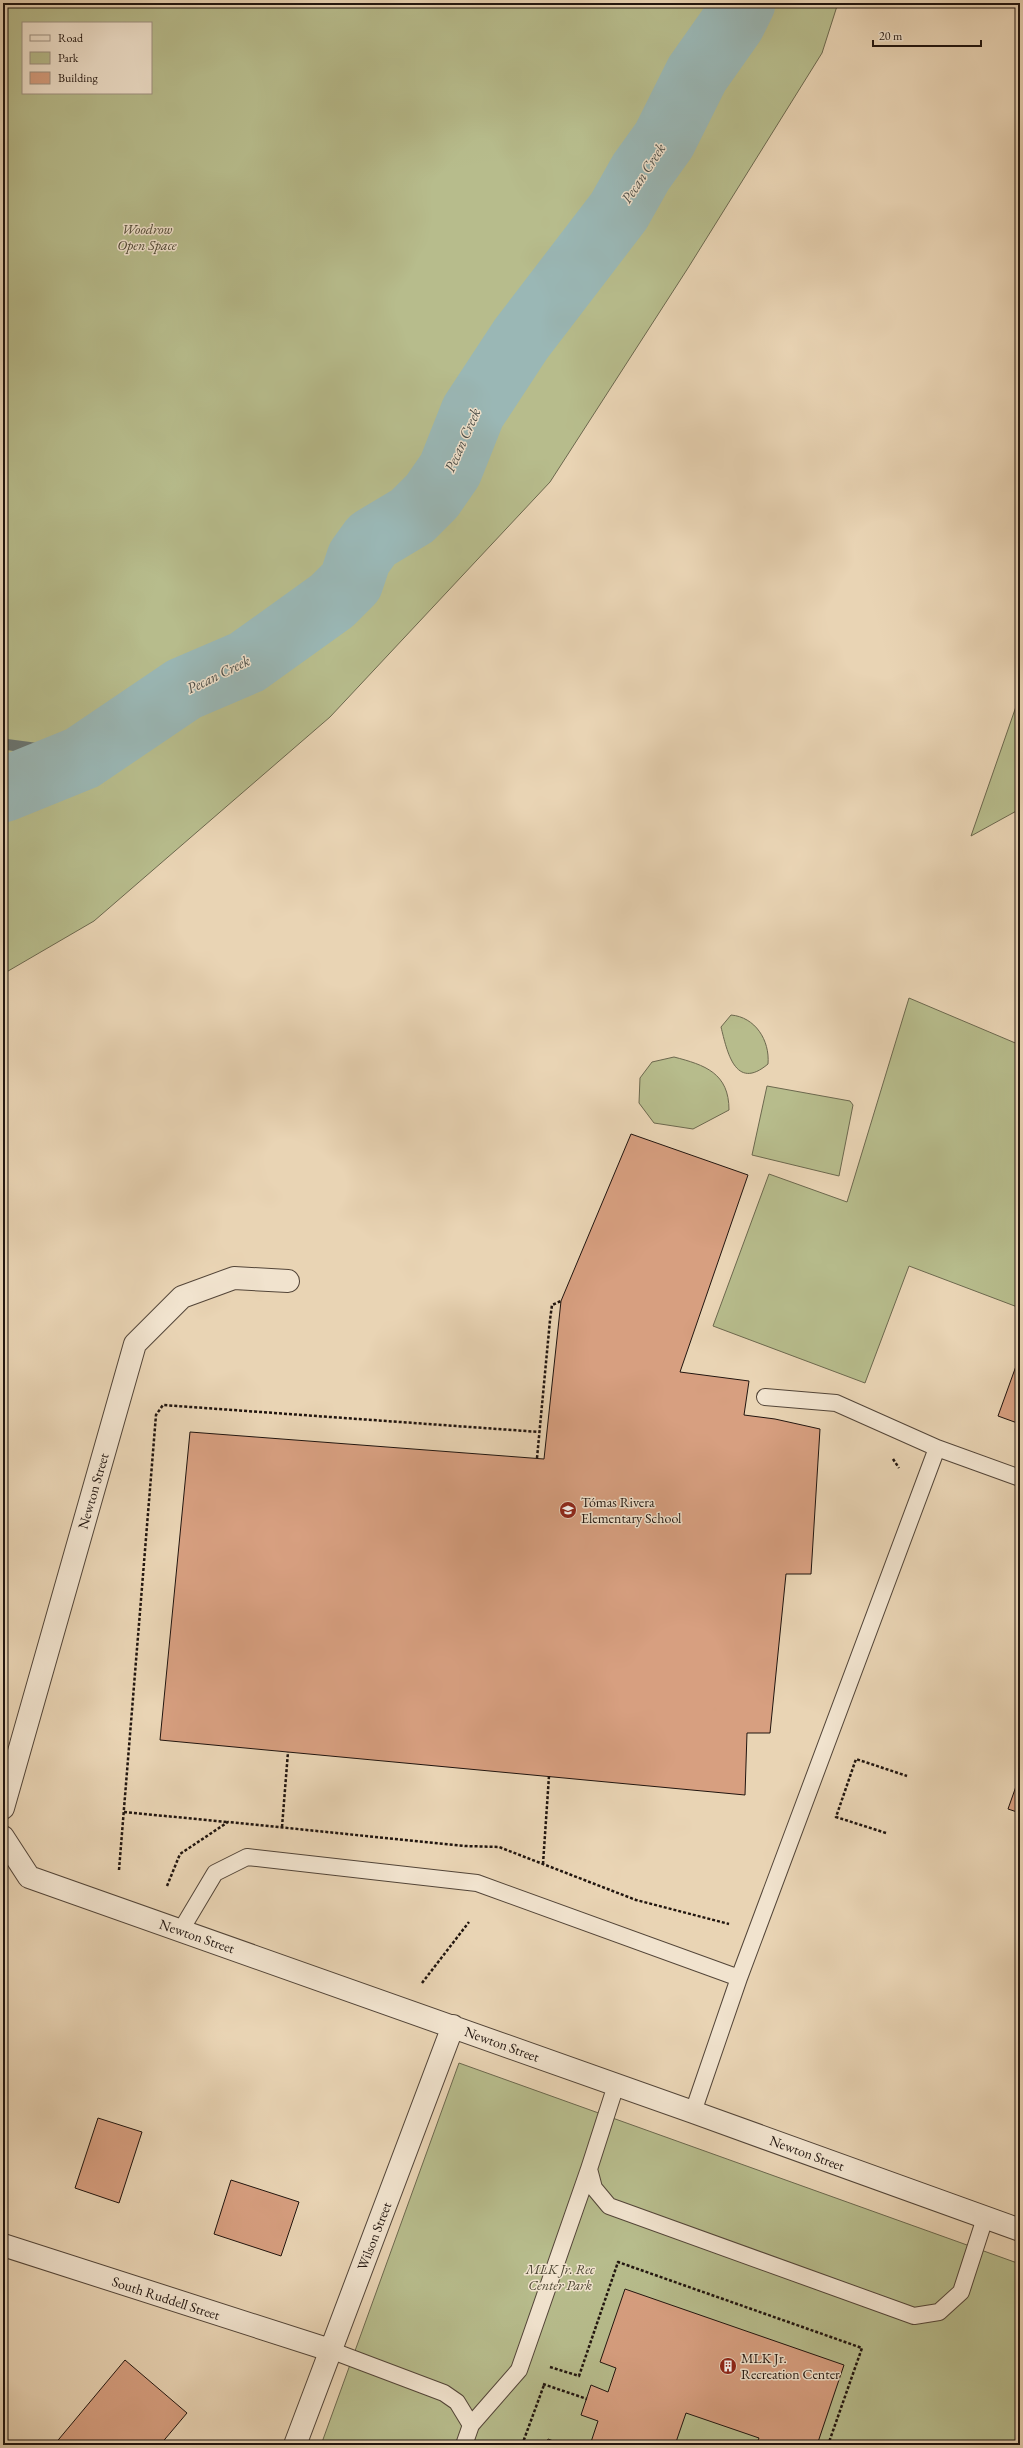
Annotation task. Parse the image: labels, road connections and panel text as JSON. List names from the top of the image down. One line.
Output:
{"streets":{"street":["Newton Street","Wilson Street","South Ruddell Street"]},"crossings":[["Newton Street","Wilson Street"],["Wilson Street","South Ruddell Street"]],"water":["Pecan Creek"],"parks":["Woodrow Open Space","MLK Jr. Rec Center Park"],"places":{"school or university":["Tómas Rivera Elementary School"],"building":["MLK Jr. Recreation Center"]},"legend":["Road","Park","Building"],"scale_bar":"20 m"}
